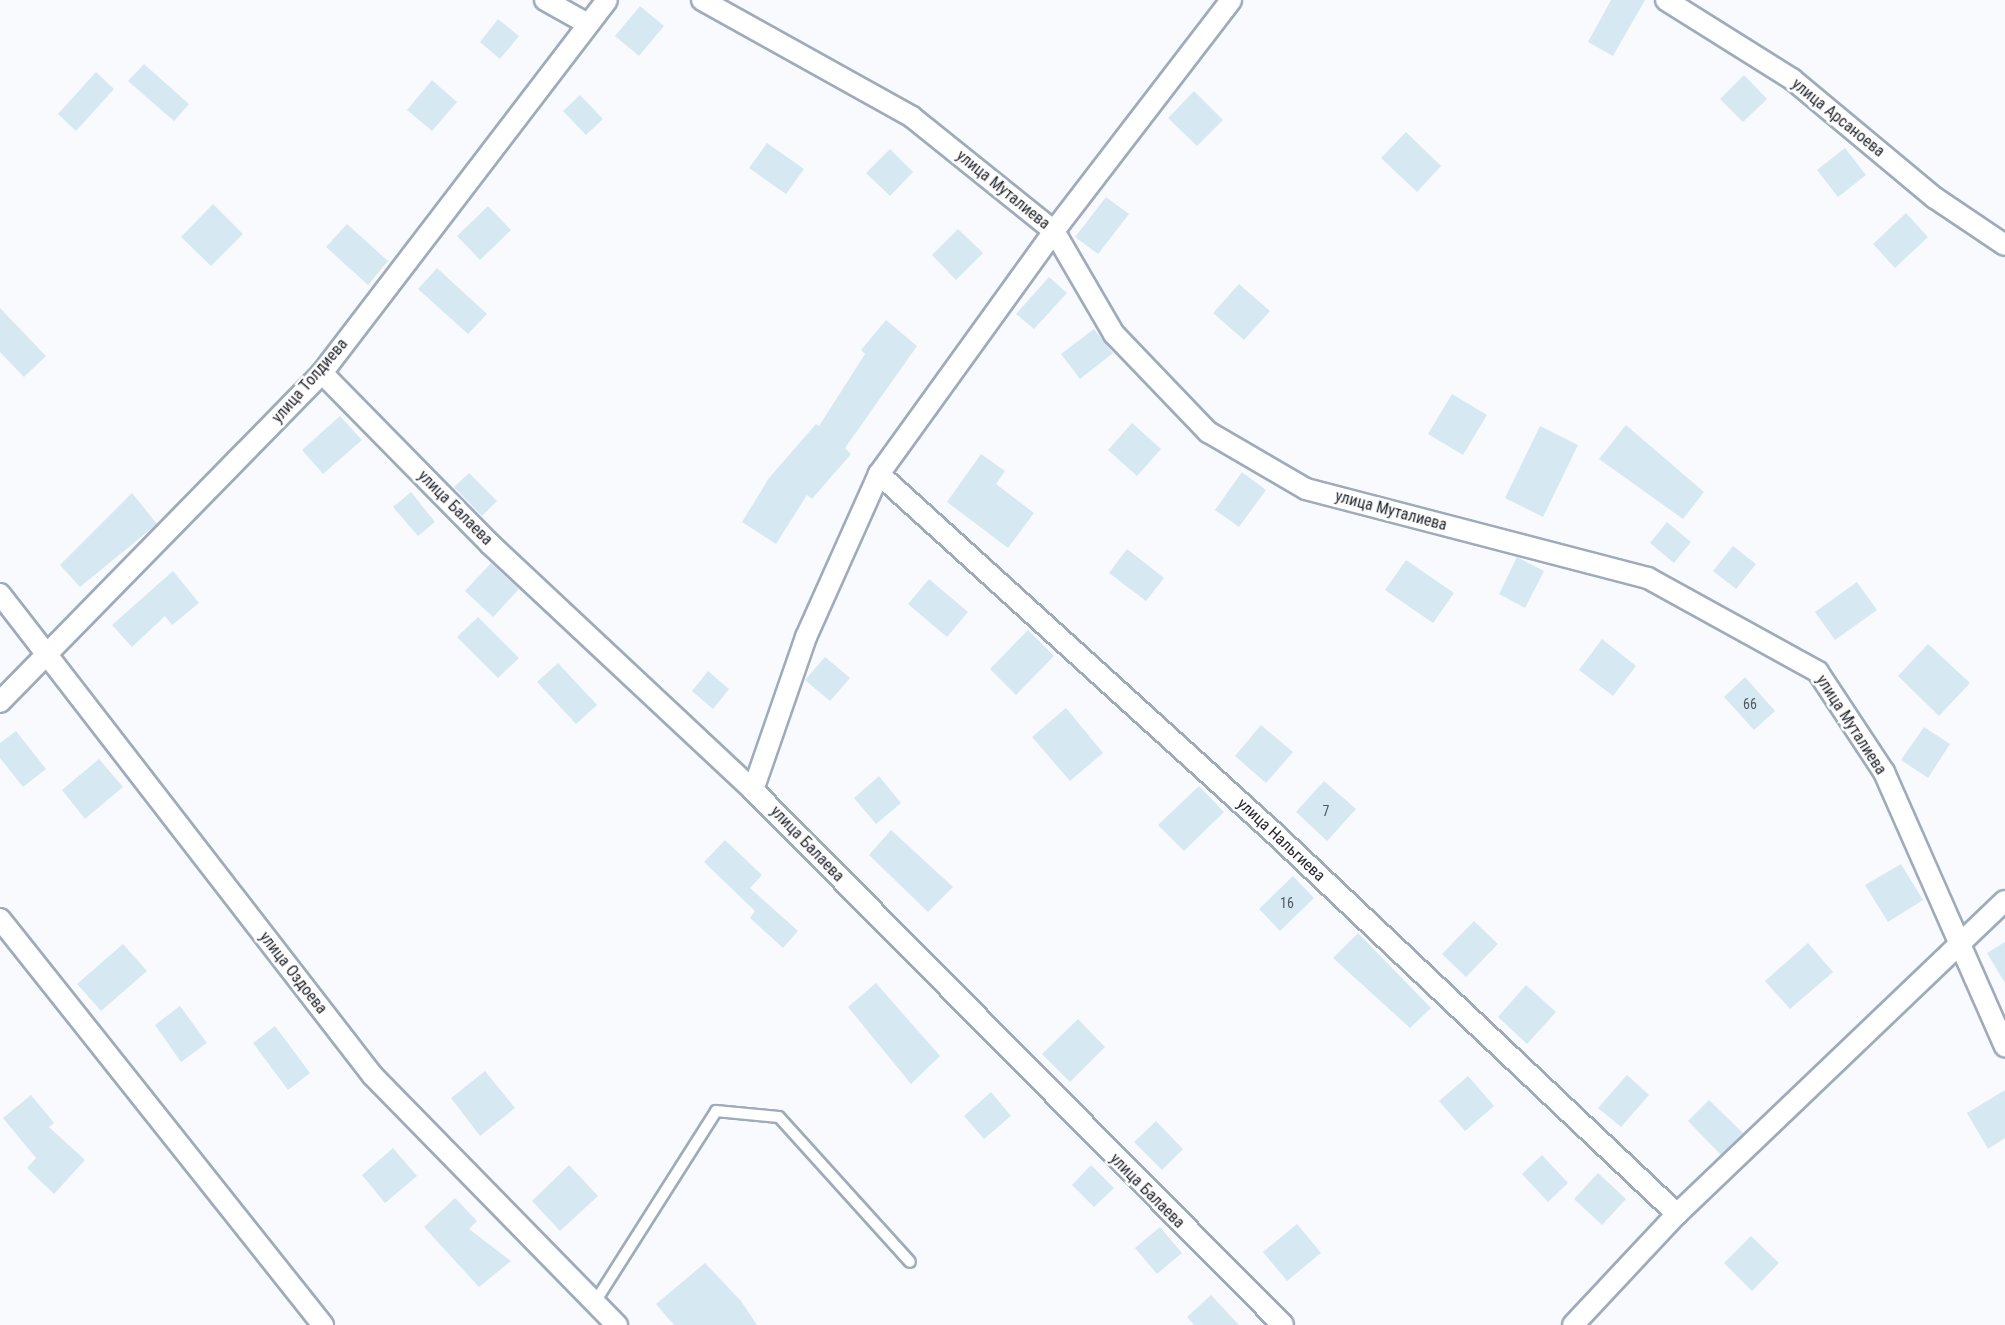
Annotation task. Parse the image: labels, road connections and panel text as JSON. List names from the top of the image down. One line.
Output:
{"streets":{"street":["улица Арсаноева","улица Муталиева","улица Толдиева","улица Балаева","улица Нальгиева","улица Оздоева"]},"crossings":[["улица Толдиева","улица Балаева"],["улица Толдиева","улица Оздоева"]],"house_numbers":["66","7","16"]}
